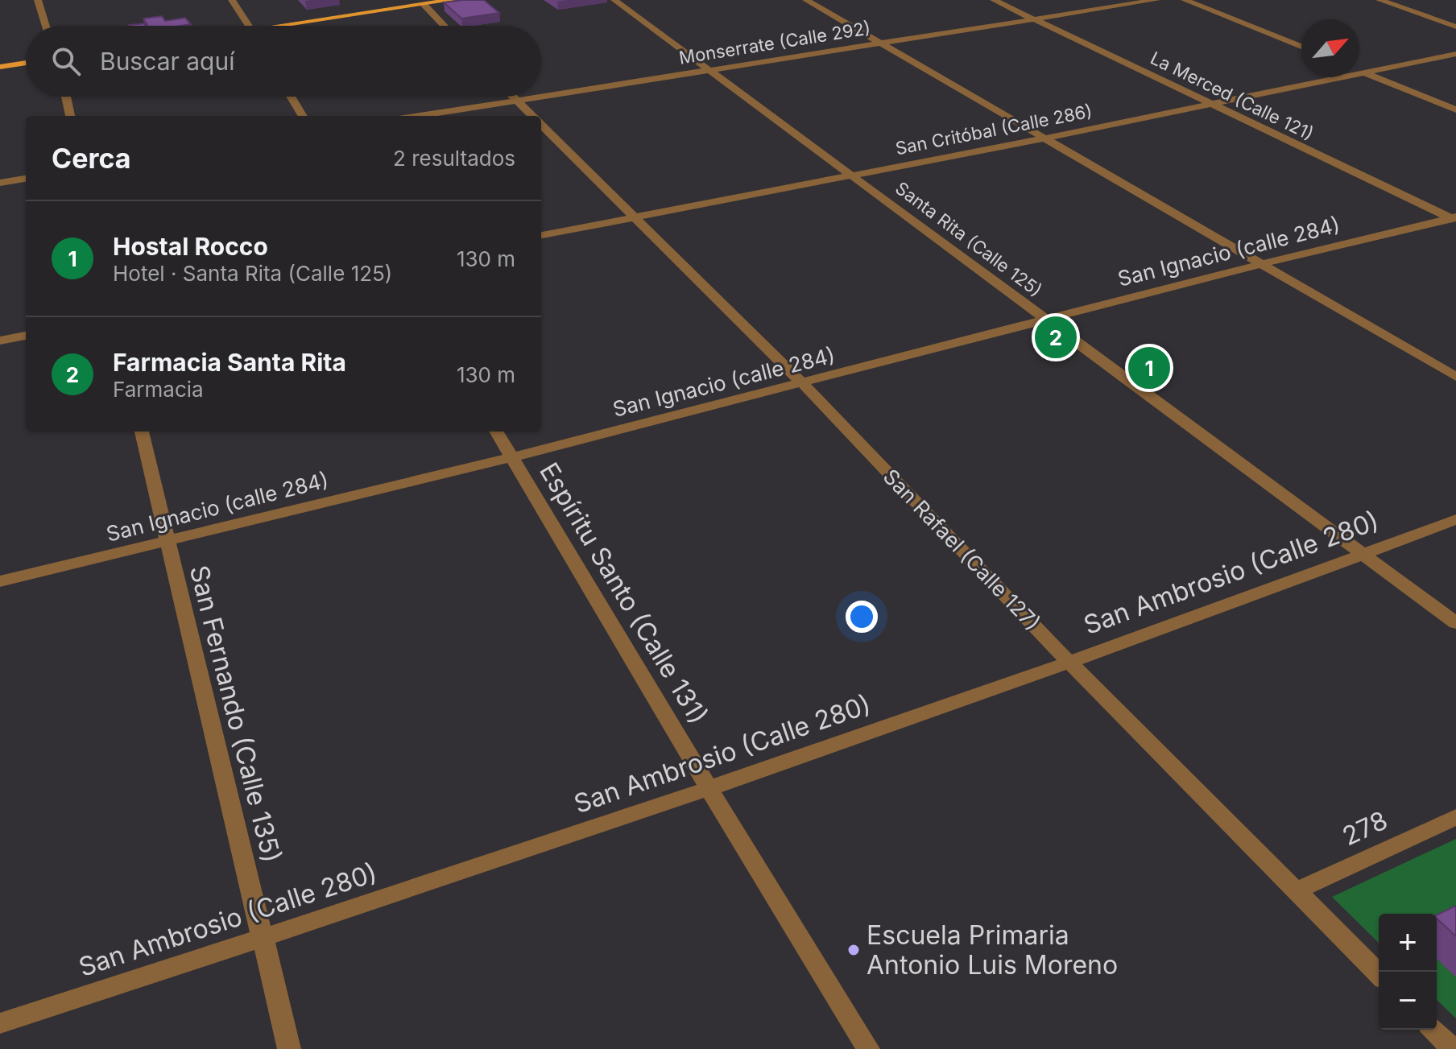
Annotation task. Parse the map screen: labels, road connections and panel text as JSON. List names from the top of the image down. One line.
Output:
{"streets":{"street":["Monserrate (Calle 292)","La Merced (Calle 121)","San Critóbal (Calle 286)","Santa Rita (Calle 125)","San Ignacio (calle 284)","San Rafael (Calle 127)","San Ambrosio (Calle 280)","Espíritu Santo (Calle 131)","San Fernando (Calle 135)","278"]},"crossings":[["Monserrate (Calle 292)","La Merced (Calle 121)"],["Monserrate (Calle 292)","Santa Rita (Calle 125)"],["Monserrate (Calle 292)","San Rafael (Calle 127)"],["La Merced (Calle 121)","San Critóbal (Calle 286)"],["La Merced (Calle 121)","San Ignacio (calle 284)"],["San Critóbal (Calle 286)","Santa Rita (Calle 125)"],["San Critóbal (Calle 286)","San Rafael (Calle 127)"],["Santa Rita (Calle 125)","San Ignacio (calle 284)"],["Santa Rita (Calle 125)","San Ambrosio (Calle 280)"],["San Ignacio (calle 284)","San Rafael (Calle 127)"],["San Ignacio (calle 284)","Espíritu Santo (Calle 131)"],["San Ignacio (calle 284)","San Fernando (Calle 135)"],["San Rafael (Calle 127)","San Ambrosio (Calle 280)"],["San Rafael (Calle 127)","278"],["San Ambrosio (Calle 280)","Espíritu Santo (Calle 131)"],["San Ambrosio (Calle 280)","San Fernando (Calle 135)"]],"places":["Escuela Primaria Antonio Luis Moreno"],"north":"top right","page":{"search":"Buscar aquí","heading":["Cerca","2 resultados"],"list":[{"mark":"1","name":"Hostal Rocco","note":"Hotel · Santa Rita (Calle 125)","value":"130 m"},{"mark":"2","name":"Farmacia Santa Rita","note":"Farmacia","value":"130 m"}],"pins":["2","1"],"map_buttons":["+","−"]}}
